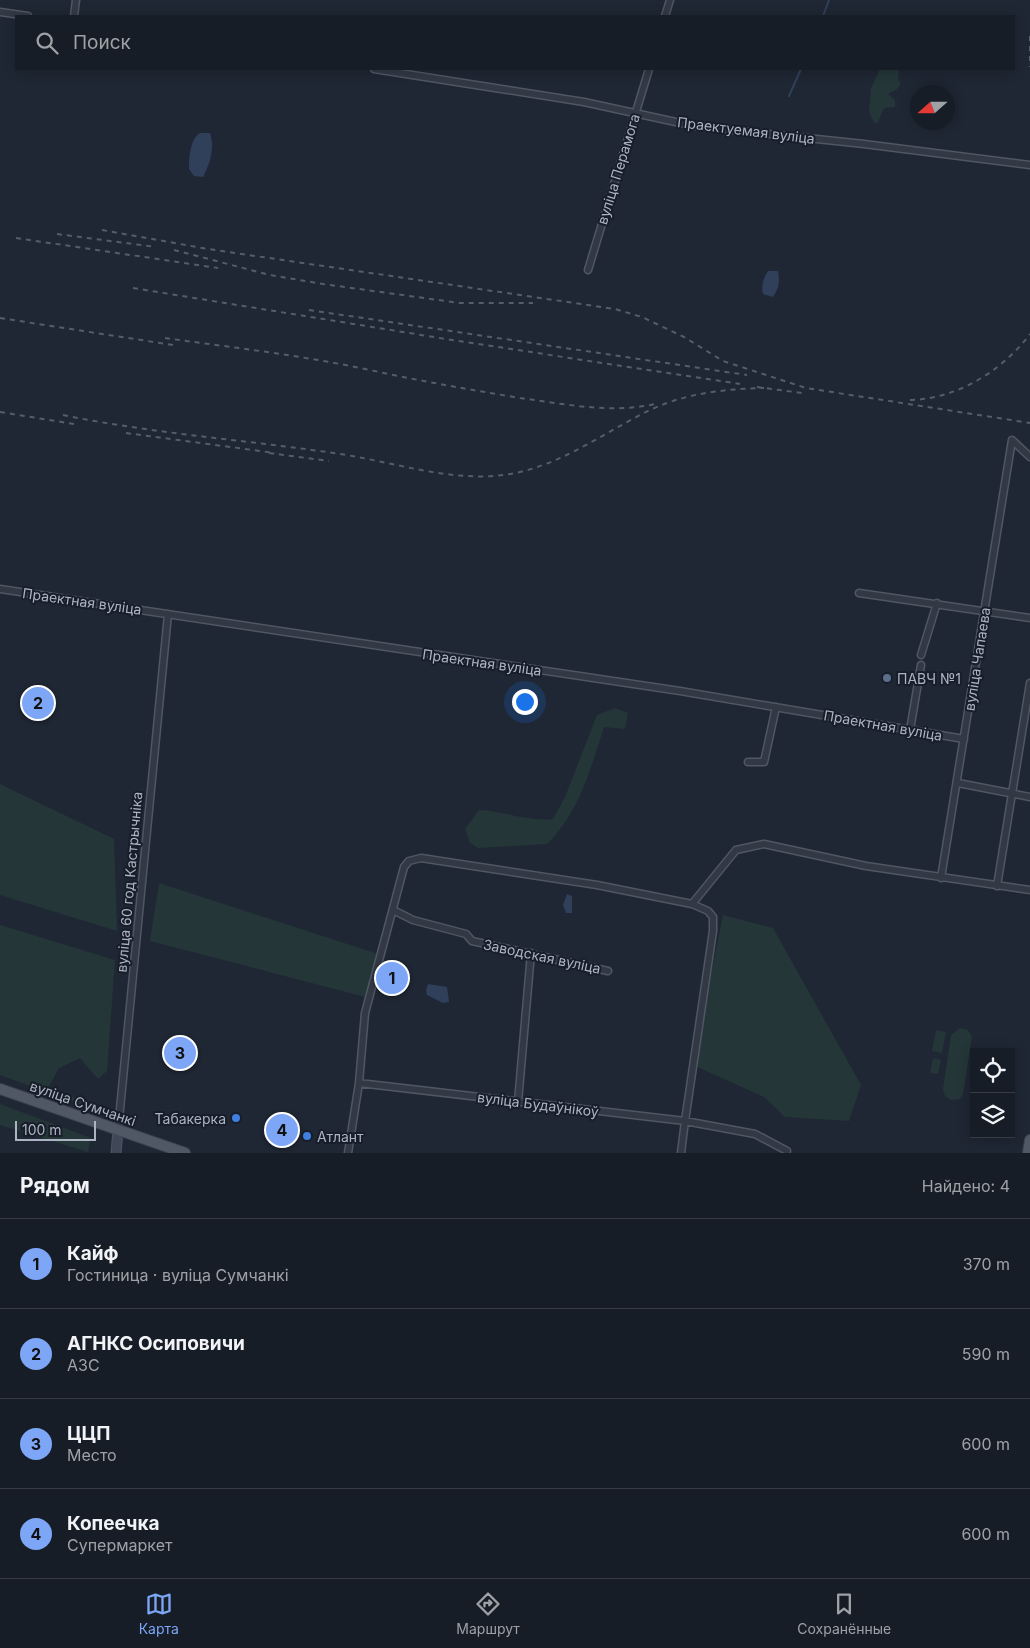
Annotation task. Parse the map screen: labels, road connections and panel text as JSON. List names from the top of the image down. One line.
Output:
{"streets":{"main road":["вуліца Сумчанкі"],"street":["Праектуемая вуліца","вуліца Перамога","Праектная вуліца","вуліца Чапаева","вуліца 60 год Кастрычніка","Заводская вуліца","вуліца Будаўнікоў"]},"crossings":[["Праектуемая вуліца","вуліца Перамога"],["Праектная вуліца","вуліца Чапаева"],["Праектная вуліца","вуліца 60 год Кастрычніка"],["вуліца 60 год Кастрычніка","вуліца Сумчанкі"]],"places":["ПАВЧ №1","Табакерка","Атлант"],"scale_bar":"100 m","north":"left","page":{"search":"Поиск","pins":["2","1","3","4"],"scale":"100 m","heading":["Рядом","Найдено: 4"],"list":[{"mark":"1","name":"Кайф","note":"Гостиница · вуліца Сумчанкі","value":"370 m"},{"mark":"2","name":"АГНКС Осиповичи","note":"АЗС","value":"590 m"},{"mark":"3","name":"ЦЦП","note":"Место","value":"600 m"},{"mark":"4","name":"Копеечка","note":"Супермаркет","value":"600 m"}],"nav":["Карта","Маршрут","Сохранённые"]}}
